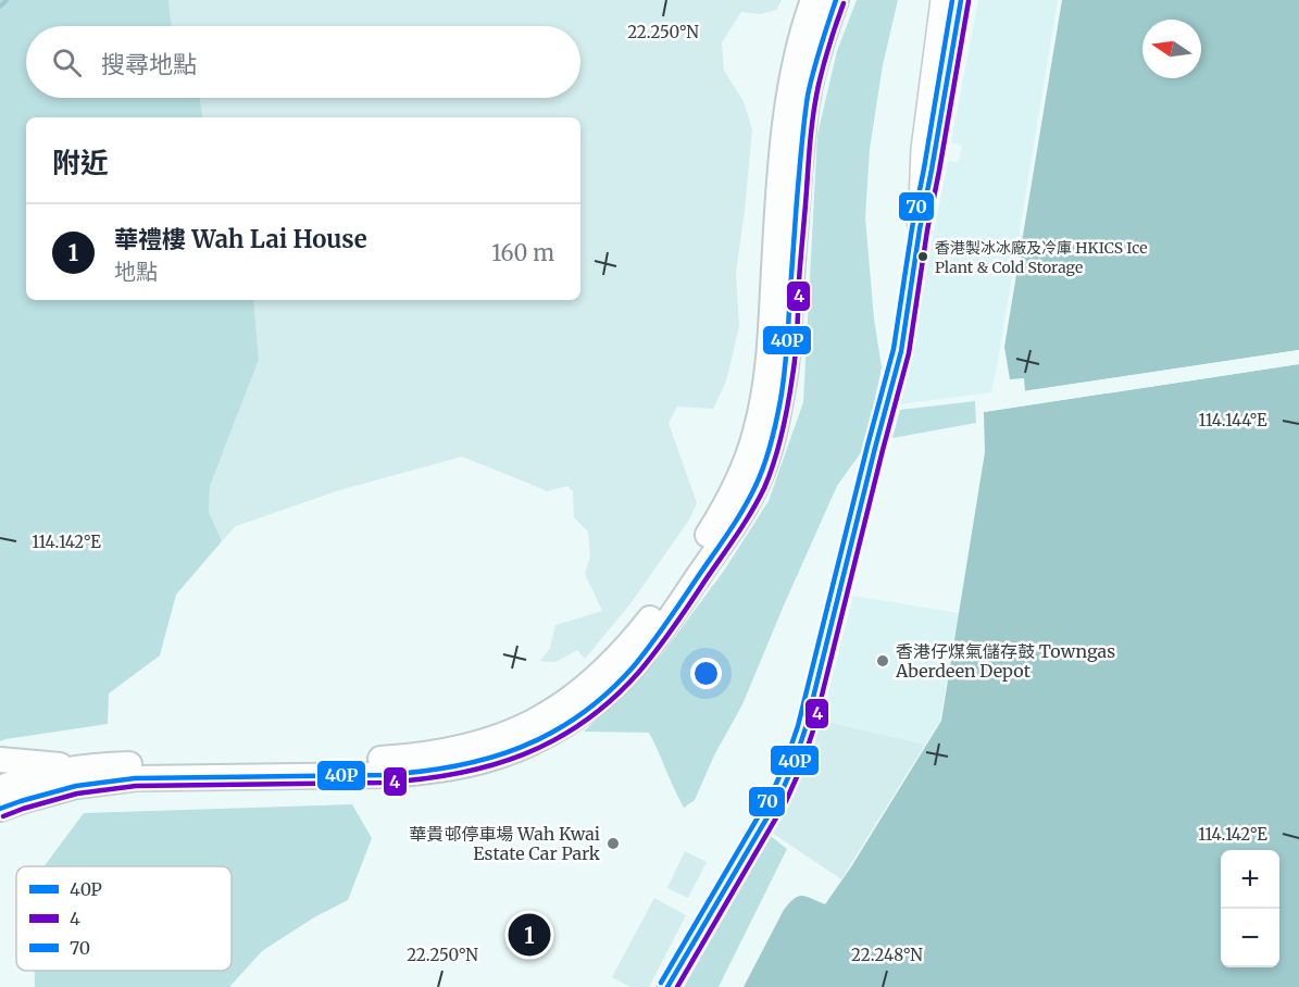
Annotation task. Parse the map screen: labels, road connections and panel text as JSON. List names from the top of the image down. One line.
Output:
{"places":["香港製冰冰廠及冷庫 HKICS Ice Plant & Cold Storage","香港仔煤氣儲存鼓 Towngas Aberdeen Depot","華貴邨停車場 Wah Kwai Estate Car Park"],"lines":["transit line 40P","transit line 70","transit line 4"],"legend":["40P","4","70"],"north":"left","page":{"search":"搜尋地點","heading":"附近","list":[{"mark":"1","name":"華禮樓 Wah Lai House","note":"地點","value":"160 m"}],"map_buttons":["+","−"],"pins":"1"},"coordinates":["22.250°N","114.144°E","114.142°E","22.248°N"]}
